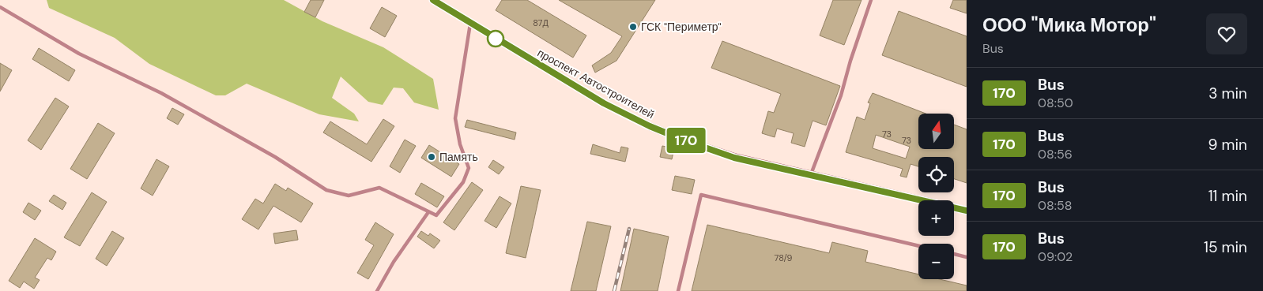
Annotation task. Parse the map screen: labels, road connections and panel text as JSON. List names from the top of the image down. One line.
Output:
{"streets":{"main road":["проспект Автостроителей"]},"places":["ГСК \"Периметр\"","Память"],"lines":["bus line 170"],"house_numbers":["87Д","73","73","78/9"],"north":"top","page":{"on_map":"170","heading":["ООО \"Мика Мотор\"","Bus"],"list":[{"mark":"170","name":"Bus","note":"08:50","value":"3 min"},{"mark":"170","name":"Bus","note":"08:56","value":"9 min"},{"mark":"170","name":"Bus","note":"08:58","value":"11 min"},{"mark":"170","name":"Bus","note":"09:02","value":"15 min"}],"map_buttons":["+","−"]}}
